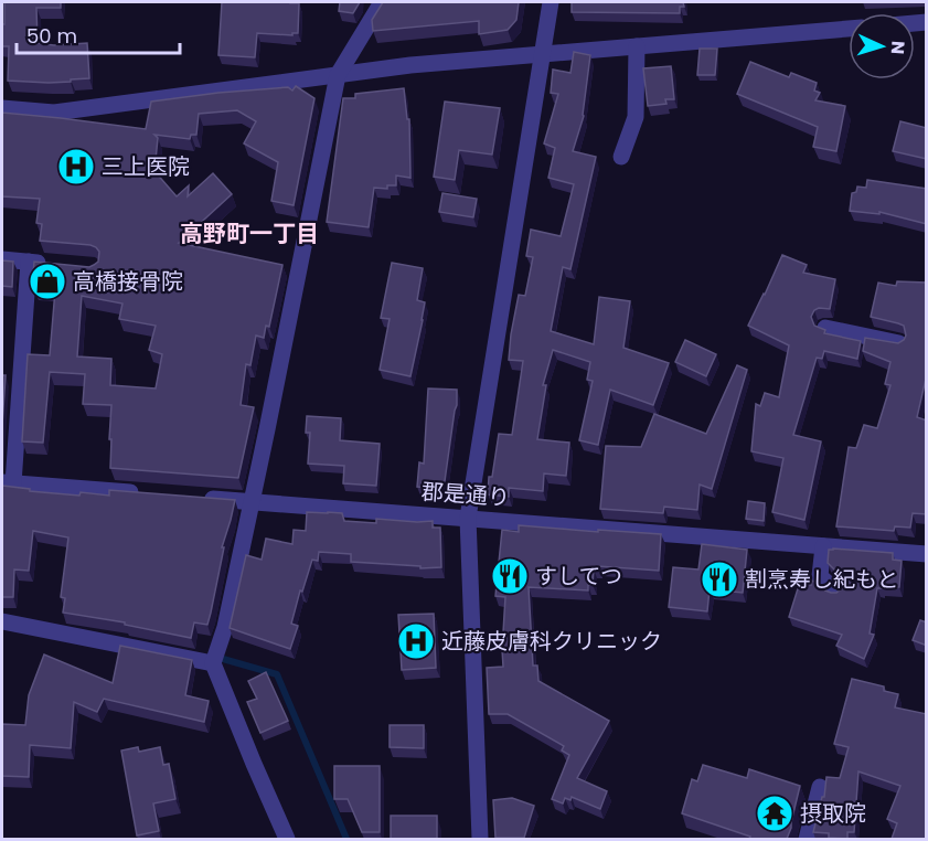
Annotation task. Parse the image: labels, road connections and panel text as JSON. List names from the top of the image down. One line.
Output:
{"streets":{"street":["郡是通り"]},"districts":["高野町一丁目"],"places":{"hospital":["三上医院","近藤皮膚科クリニック"],"shop":["高橋接骨院"],"restaurant":["すしてつ","割烹寿し紀もと"],"temple":["摂取院"]},"scale_bar":"50 m","north":"right"}
